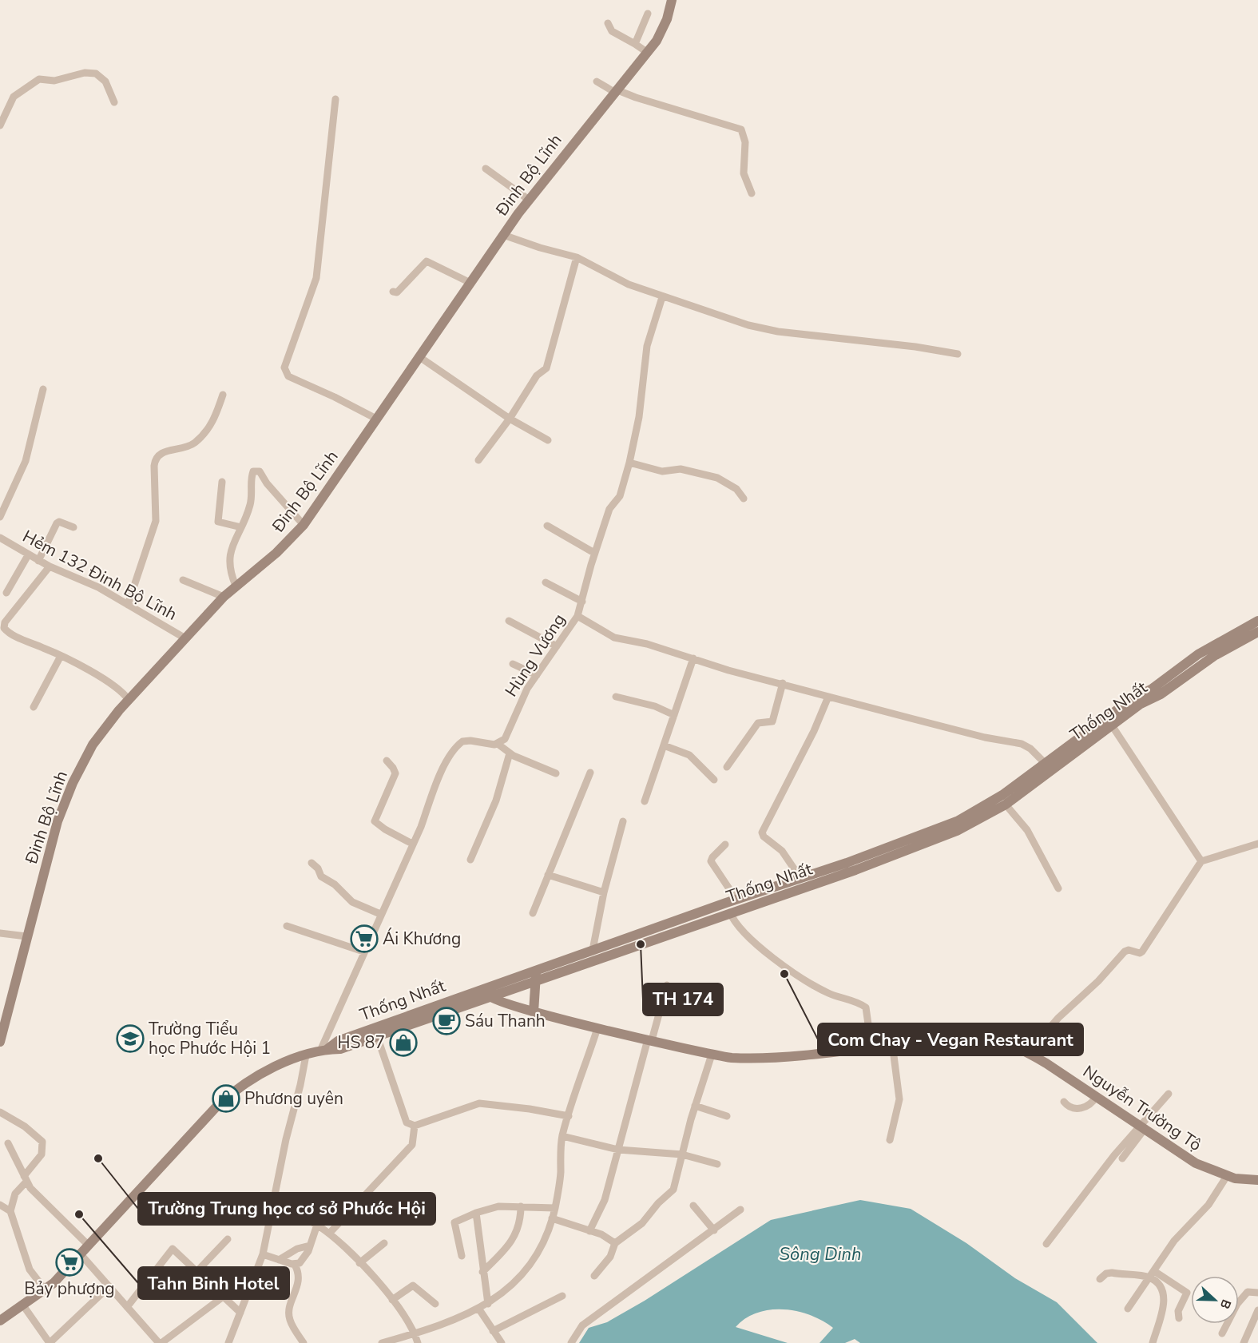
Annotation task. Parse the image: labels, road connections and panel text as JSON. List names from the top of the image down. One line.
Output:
{"streets":{"main road":["Đinh Bộ Lĩnh","Thống Nhất","Nguyễn Trường Tộ"],"street":["Hẻm 132 Đinh Bộ Lĩnh","Hùng Vương"]},"crossings":[["Đinh Bộ Lĩnh","Hẻm 132 Đinh Bộ Lĩnh"],["Thống Nhất","Nguyễn Trường Tộ"]],"water":["Sông Dinh"],"places":{"supermarket":["Ái Khương","Bảy phượng"],"other":["TH 174","Com Chay - Vegan Restaurant","Trường Trung học cơ sở Phước Hội","Tahn Binh Hotel"],"cafe":["Sáu Thanh"],"school or university":["Trường Tiểu học Phước Hội 1"],"shop":["HS 87","Phương uyên"]},"north":"right"}
